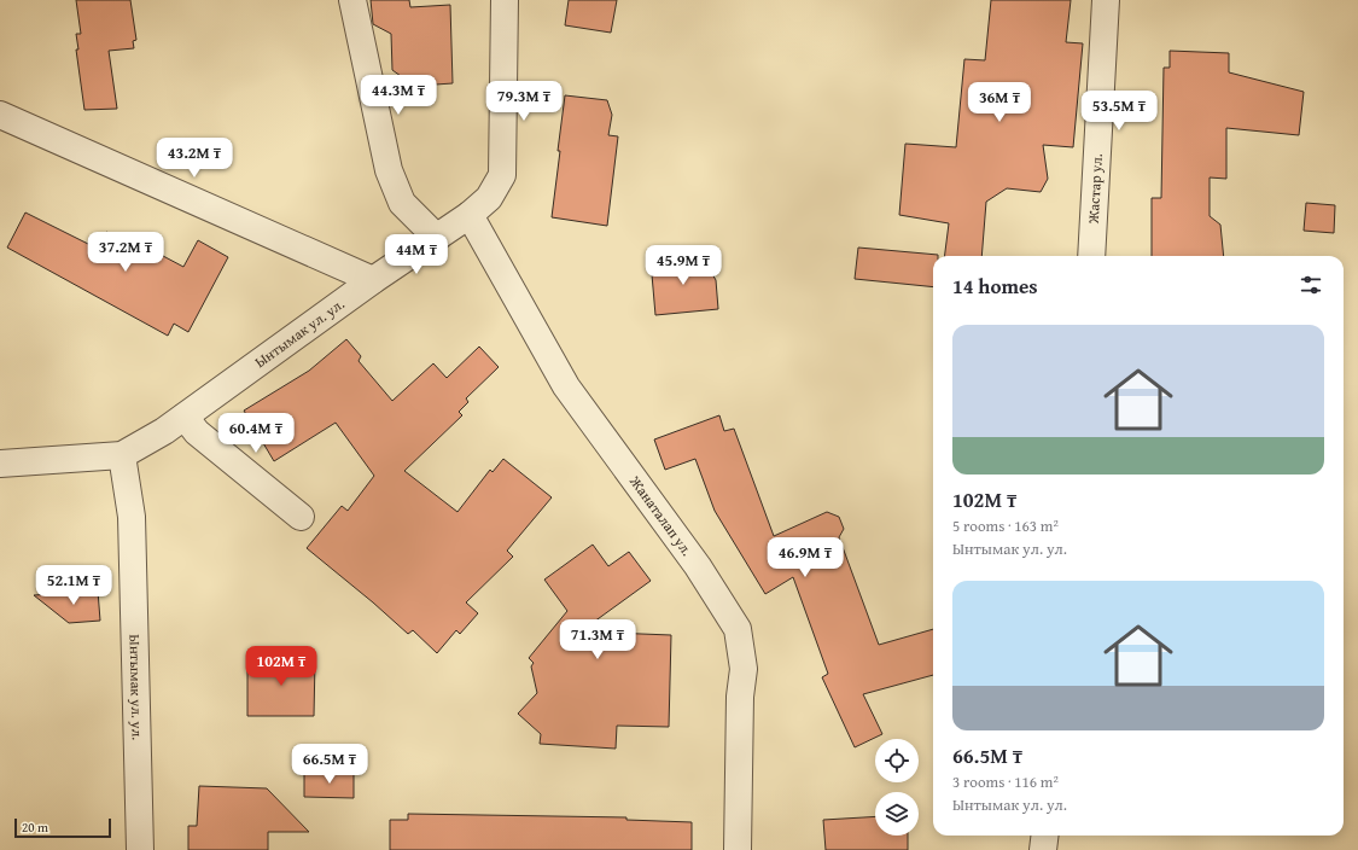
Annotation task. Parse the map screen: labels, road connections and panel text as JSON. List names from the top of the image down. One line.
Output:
{"streets":{"street":["Жастар ул.","Ынтымак ул. ул.","Жанаталап ул."]},"crossings":[["Ынтымак ул. ул.","Жанаталап ул."]],"scale_bar":"20 m","page":{"price":["44.3M ₸","79.3M ₸","36M ₸","53.5M ₸","43.2M ₸","37.2M ₸","44M ₸","45.9M ₸","60.4M ₸","46.9M ₸","52.1M ₸","71.3M ₸","102M ₸","66.5M ₸"],"heading":"14 homes","list":[{"name":"102M ₸","note":"5 rooms · 163 m² · Ынтымак ул. ул."},{"name":"66.5M ₸","note":"3 rooms · 116 m² · Ынтымак ул. ул."}],"scale":"20 m"}}
